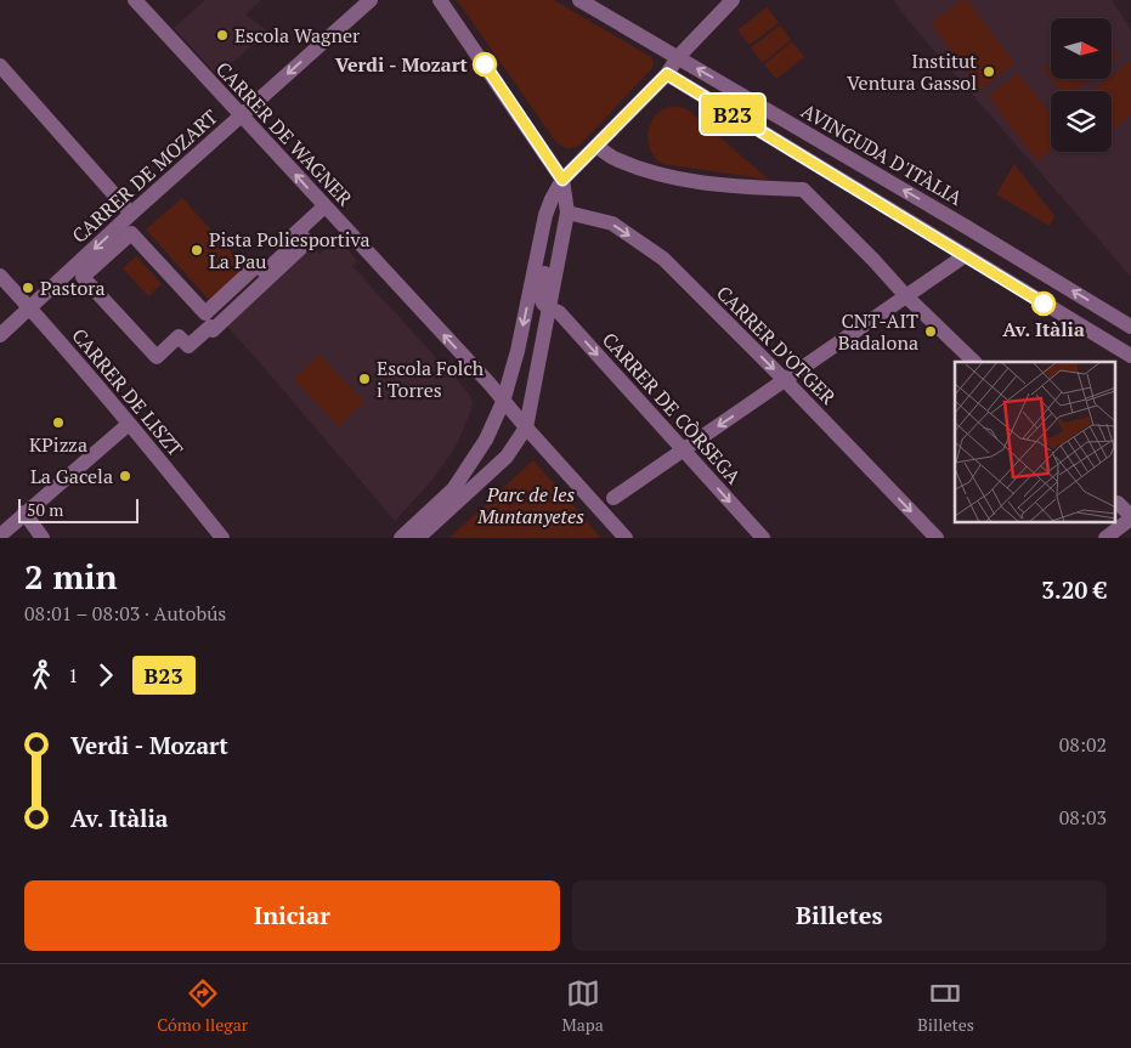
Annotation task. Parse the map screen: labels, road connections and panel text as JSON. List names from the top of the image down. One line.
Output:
{"streets":{"street":["CARRER DE WAGNER","AVINGUDA D'ITÀLIA","CARRER DE MOZART","CARRER D'OTGER","CARRER DE LISZT","CARRER DE CÒRSEGA"]},"crossings":[["CARRER DE WAGNER","CARRER DE MOZART"],["CARRER DE MOZART","CARRER DE LISZT"]],"one_way":["CARRER DE WAGNER","CARRER DE MOZART","CARRER DE CÒRSEGA"],"parks":["Parc de les Muntanyetes"],"places":["Escola Wagner","Verdi - Mozart","Institut Ventura Gassol","Pista Poliesportiva La Pau","Pastora","Av. Itàlia","CNT-AIT Badalona","Escola Folch i Torres","KPizza","La Gacela"],"lines":["bus line B23"],"scale_bar":"50 m","north":"right","page":{"on_map":"B23","scale":"50 m","heading":["2 min","08:01 – 08:03 · Autobús","3.20 €"],"legs":["1","B23"],"list":[{"name":"Verdi - Mozart","value":"08:02"},{"name":"Av. Itàlia","value":"08:03"}],"buttons":["Iniciar","Billetes"],"tabs":["Cómo llegar","Mapa","Billetes"]}}
